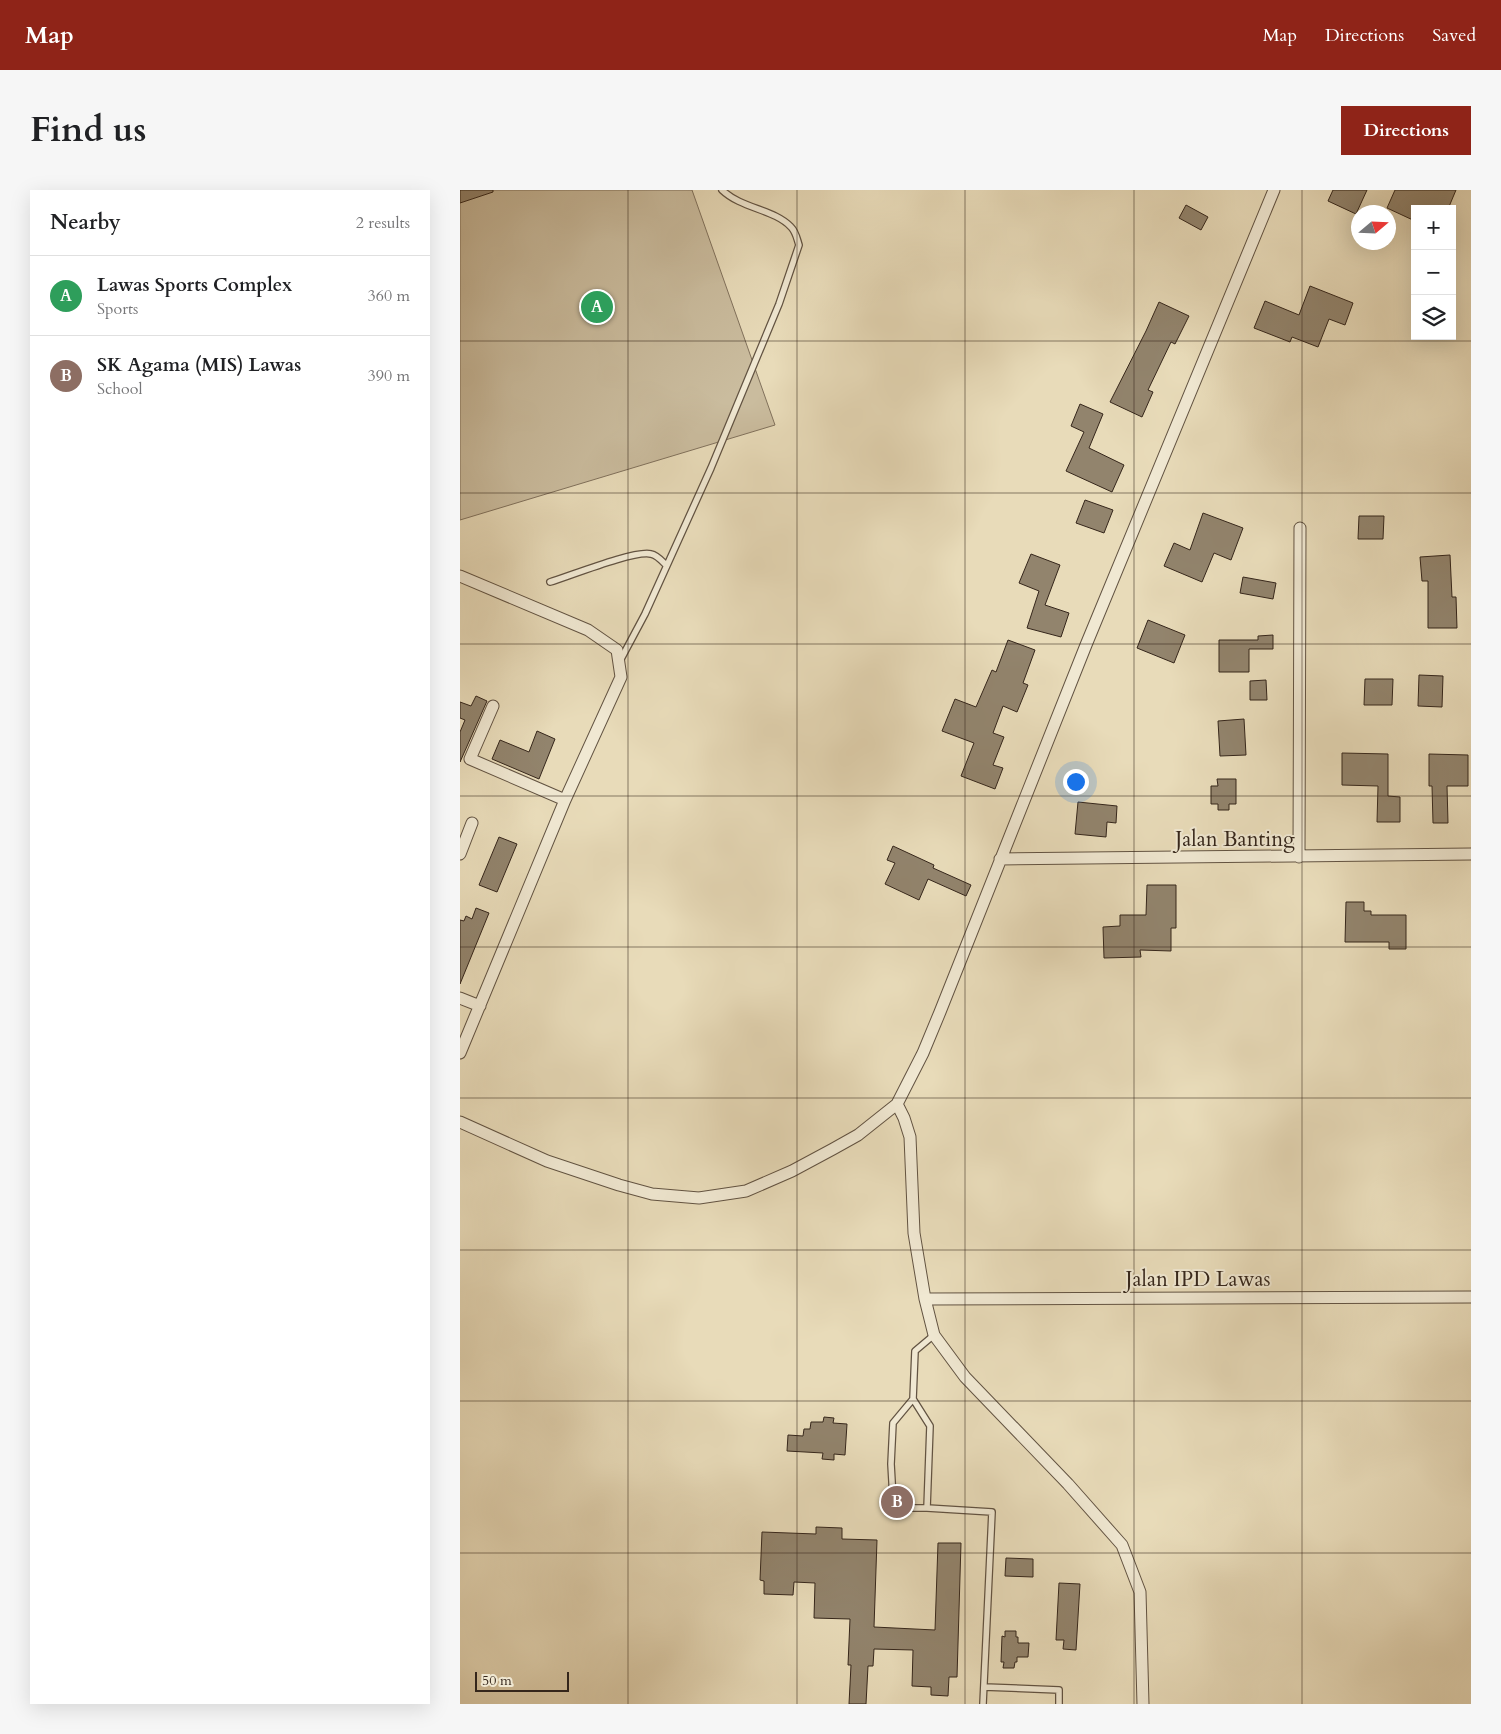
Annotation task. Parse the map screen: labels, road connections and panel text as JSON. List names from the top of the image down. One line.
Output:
{"streets":{"street":["Jalan Banting","Jalan IPD Lawas"]},"scale_bar":"50 m","north":"right","page":{"header":"Map","nav":["Map","Directions","Saved"],"title":"Find us","buttons":"Directions","heading":["Nearby","2 results"],"map_buttons":["+","−"],"list":[{"mark":"A","name":"Lawas Sports Complex","note":"Sports","value":"360 m"},{"mark":"B","name":"SK Agama (MIS) Lawas","note":"School","value":"390 m"}],"pins":["A","B"],"scale":"50 m"}}
